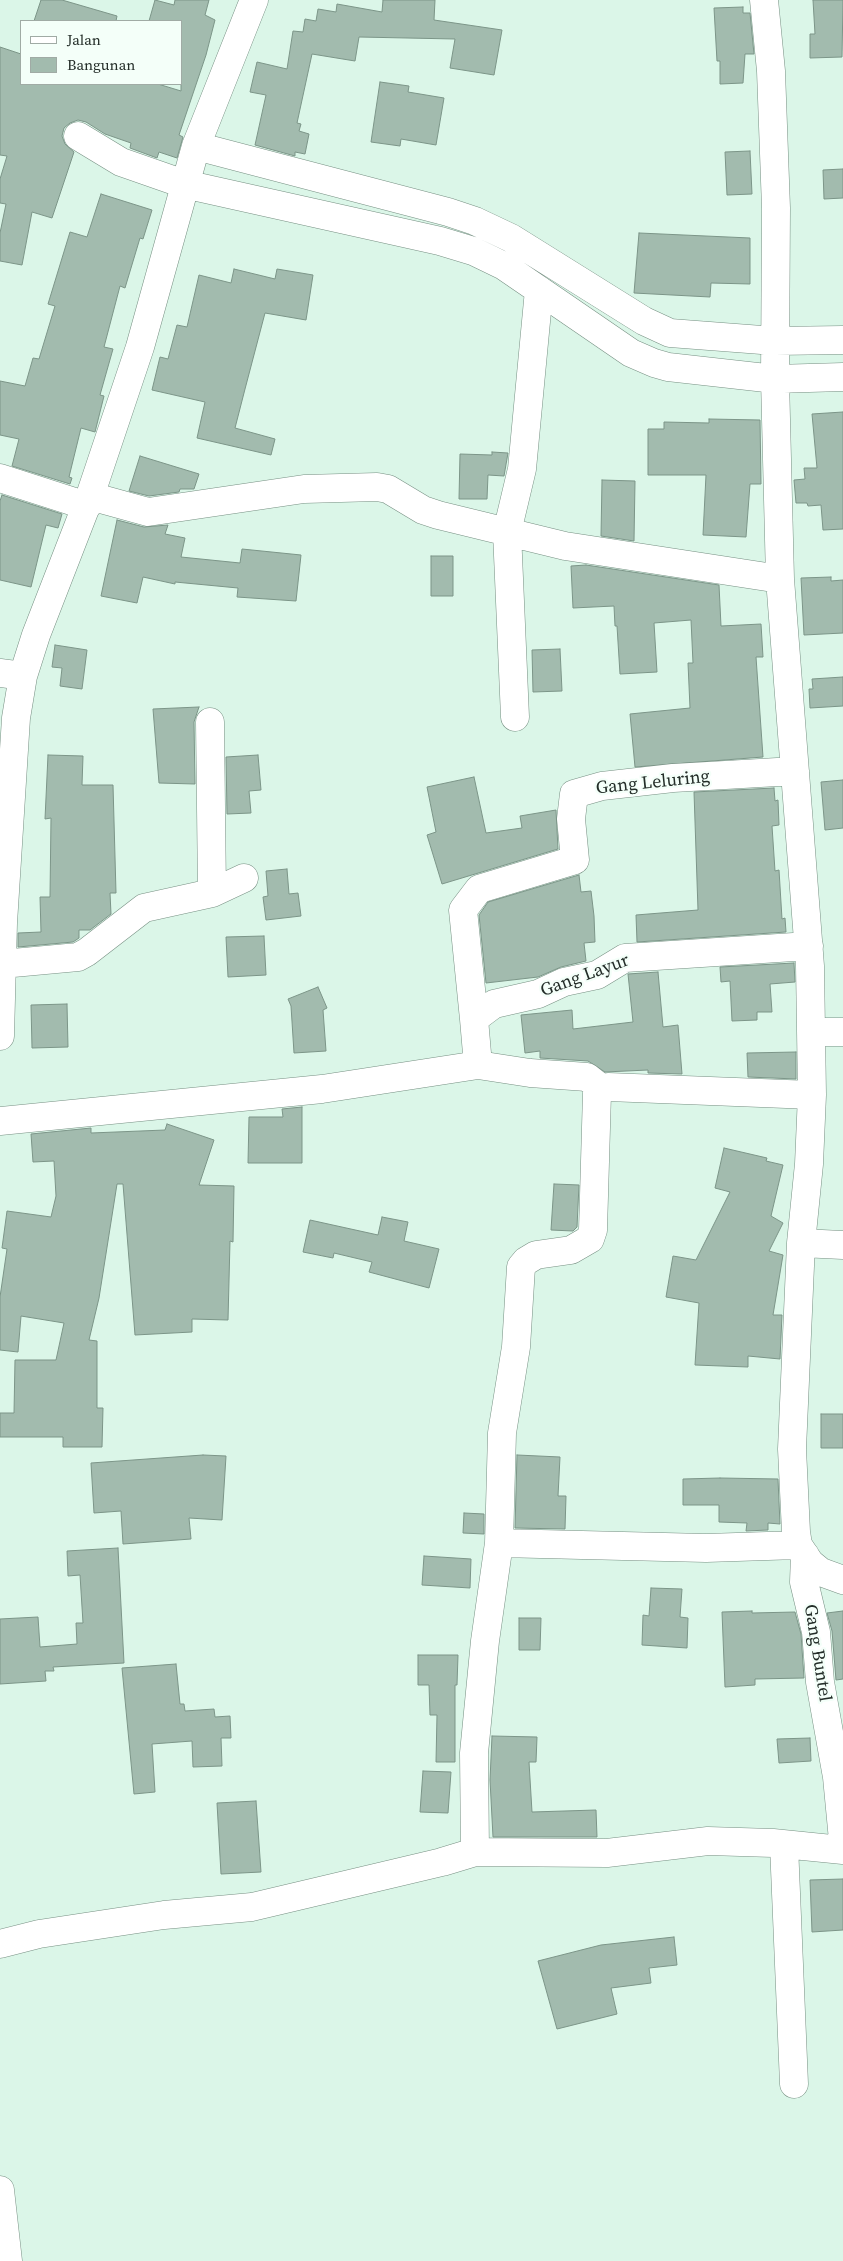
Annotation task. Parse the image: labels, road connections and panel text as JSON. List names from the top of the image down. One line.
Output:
{"streets":{"street":["Gang Leluring","Gang Layur","Gang Buntel"]},"crossings":[["Gang Leluring","Gang Layur"],["Gang Leluring","Gang Buntel"],["Gang Layur","Gang Buntel"]],"legend":["Jalan","Bangunan"]}
